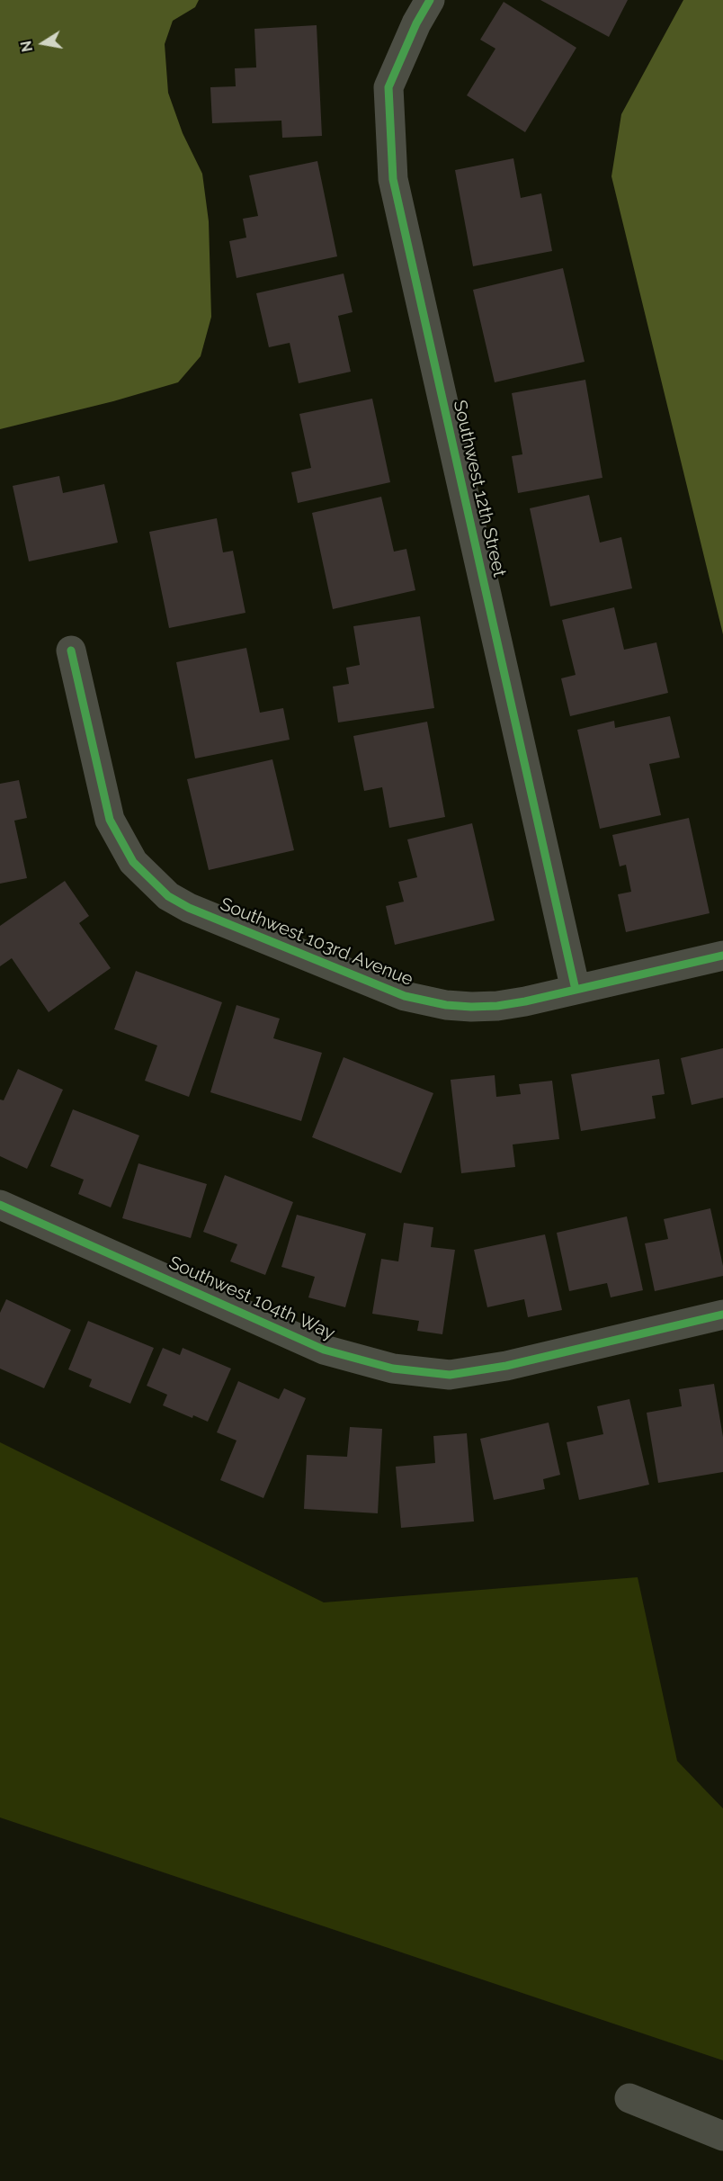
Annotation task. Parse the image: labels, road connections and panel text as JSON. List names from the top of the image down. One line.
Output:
{"streets":{"street":["Southwest 12th Street","Southwest 103rd Avenue","Southwest 104th Way"]},"crossings":[["Southwest 12th Street","Southwest 103rd Avenue"]],"north":"left"}
